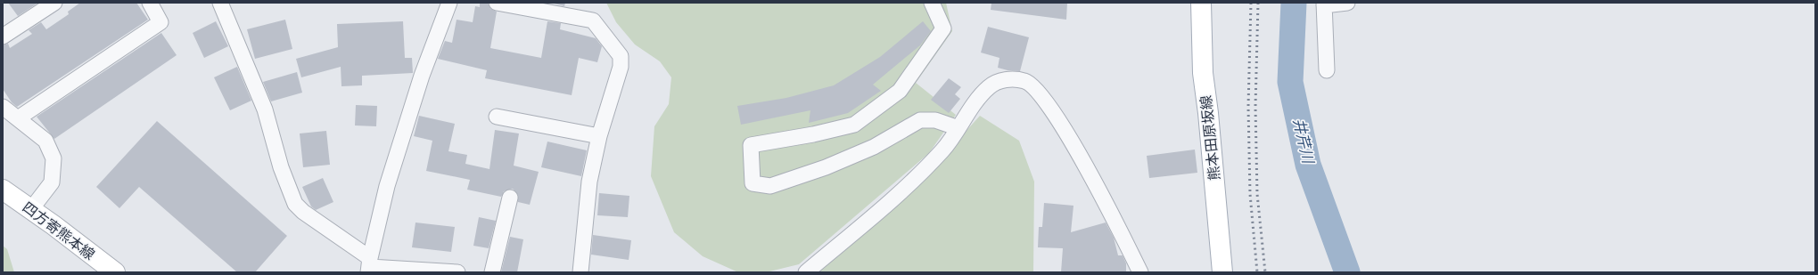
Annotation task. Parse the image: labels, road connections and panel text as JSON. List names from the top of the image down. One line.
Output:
{"streets":{"main road":["熊本田原坂線","四方寄熊本線"]},"water":["井芹川"]}
